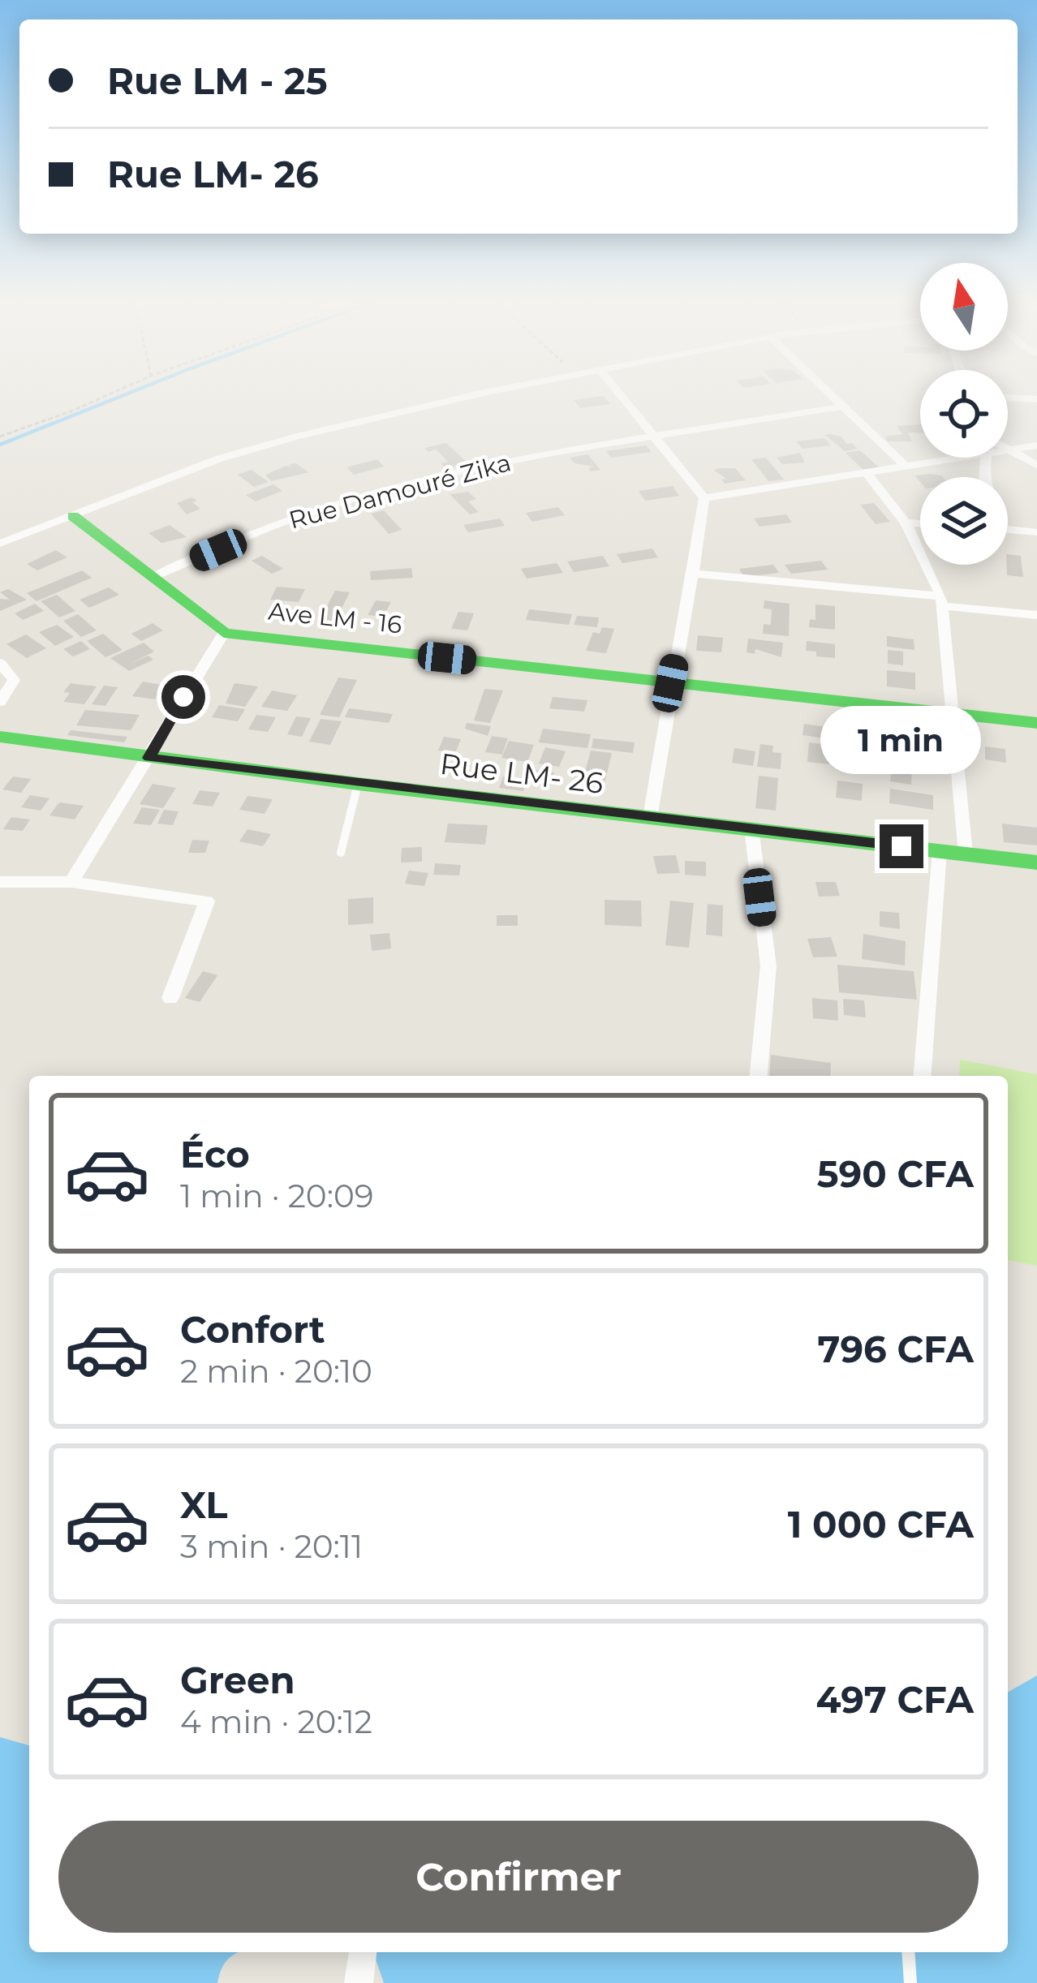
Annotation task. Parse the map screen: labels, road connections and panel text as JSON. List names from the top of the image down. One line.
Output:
{"streets":{"street":["Rue Damouré Zika","Ave LM - 16","Rue LM- 26"]},"crossings":[["Rue Damouré Zika","Ave LM - 16"]],"north":"top","page":{"banner":["Rue LM - 25","Rue LM- 26"],"bubble":"1 min","list":[{"name":"Éco","note":"1 min · 20:09","value":"590 CFA"},{"name":"Confort","note":"2 min · 20:10","value":"796 CFA"},{"name":"XL","note":"3 min · 20:11","value":"1 000 CFA"},{"name":"Green","note":"4 min · 20:12","value":"497 CFA"}],"buttons":"Confirmer"}}
